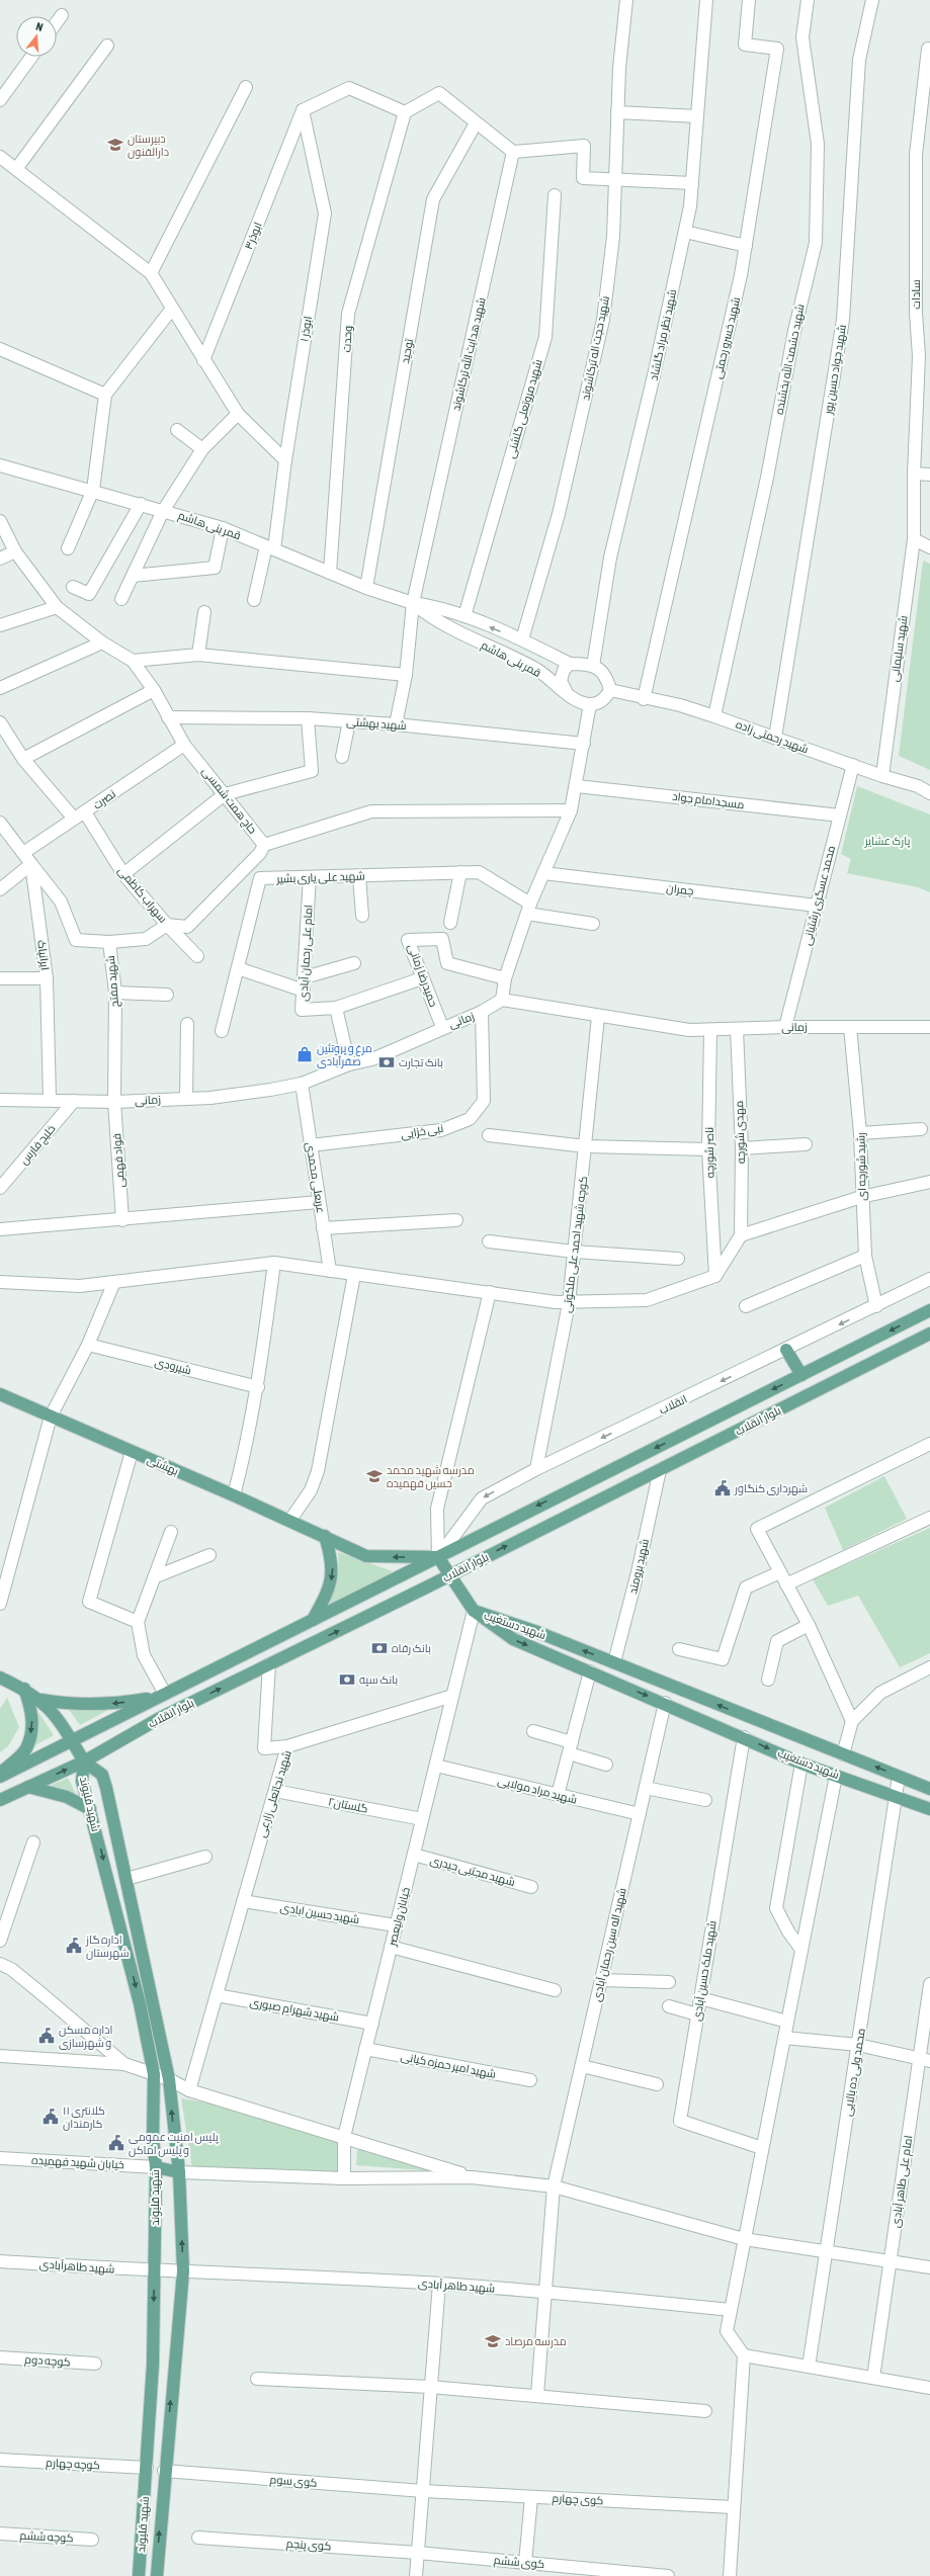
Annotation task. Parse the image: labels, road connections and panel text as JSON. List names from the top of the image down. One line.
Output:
{"streets":{"main road":["بلوار انقلاب","بهشتی","شهید دستغیب","شهید قلیوند"],"street":["ابوذر۳","سادات","ابوذر ۱","شهید نظر مراد گلشاد","شهید خسرو رحمتی","وحدت","شهید حجت اله ترکاشوند","توحید","شهید هدایت الله ترکاشوند","شهید حشمت الله بخشنده","شهید جواد حسین پور","شهید مروتعلی گلشنی","قمر بنی هاشم","شهید سلیمانی","شهید بهشتی","شهید رحمتی زاده","نصرت","حاج همت شمسی","مسجدامام جواد","شهید علی یاری بشیر","چمران","سهراب کاظمی","محمد عسگری رشتیانی","امام علی رحمان آبادی","ایرانپاک","حمیدرضا زمانی","شهید مفتح","زمانی","نبی خزایی","مهدی شورچه","خلیج فارس","ناصر شورچه","فواد فهمی","رشید شورچه ای","عربعلی محمدی","کوچه شهید احمد علی ملکوتی","شیرودی","انقلاب","شهید برومند","شهید مراد مولایی","شهید نجاتعلی زارعی","گلستان۲","شهید مجتبی حیدری","شهید حسین ابادی","خیابان ولیعصر","شهید اله سین رحمان آبادی","شهید ملک حسین آبادی","شهید شهرام صبوری","شهید امیر حمزه کیانی","محمد ولی ده بالایی","خیابان شهید فهمیده","امام علی طاهر آبادی","شهید طاهرآبادی","شهید طاهر آبادی","کوچه دوم","کوچه چهارم","کوی سوم","کوی چهارم","کوچه ششم","کوی پنجم","کوی ششم"]},"crossings":[["ابوذر۳","ابوذر ۱"],["سادات","شهید سلیمانی"],["ابوذر ۱","قمر بنی هاشم"],["شهید نظر مراد گلشاد","قمر بنی هاشم"],["شهید نظر مراد گلشاد","شهید رحمتی زاده"],["شهید خسرو رحمتی","شهید رحمتی زاده"],["وحدت","قمر بنی هاشم"],["شهید حجت اله ترکاشوند","قمر بنی هاشم"],["توحید","قمر بنی هاشم"],["شهید هدایت الله ترکاشوند","قمر بنی هاشم"],["شهید هدایت الله ترکاشوند","شهید بهشتی"],["شهید حشمت الله بخشنده","شهید رحمتی زاده"],["شهید جواد حسین پور","شهید رحمتی زاده"],["شهید مروتعلی گلشنی","قمر بنی هاشم"],["قمر بنی هاشم","شهید رحمتی زاده"],["شهید سلیمانی","شهید رحمتی زاده"],["شهید بهشتی","حاج همت شمسی"],["شهید رحمتی زاده","محمد عسگری رشتیانی"],["نصرت","حاج همت شمسی"],["نصرت","سهراب کاظمی"],["حاج همت شمسی","سهراب کاظمی"],["مسجدامام جواد","محمد عسگری رشتیانی"],["شهید علی یاری بشیر","امام علی رحمان آبادی"],["چمران","محمد عسگری رشتیانی"],["سهراب کاظمی","شهید مفتح"],["محمد عسگری رشتیانی","زمانی"],["ایرانپاک","زمانی"],["حمیدرضا زمانی","زمانی"],["شهید مفتح","زمانی"],["شهید مفتح","فواد فهمی"],["زمانی","نبی خزایی"],["زمانی","مهدی شورچه"],["زمانی","خلیج فارس"],["زمانی","ناصر شورچه"],["زمانی","فواد فهمی"],["زمانی","رشید شورچه ای"],["زمانی","عربعلی محمدی"],["زمانی","کوچه شهید احمد علی ملکوتی"],["نبی خزایی","عربعلی محمدی"],["رشید شورچه ای","انقلاب"],["کوچه شهید احمد علی ملکوتی","انقلاب"],["انقلاب","بلوار انقلاب"],["انقلاب","بهشتی"],["بلوار انقلاب","بهشتی"],["بلوار انقلاب","شهید برومند"],["بلوار انقلاب","شهید قلیوند"],["شهید برومند","شهید دستغیب"],["شهید دستغیب","شهید اله سین رحمان آبادی"],["شهید دستغیب","شهید ملک حسین آبادی"],["شهید دستغیب","محمد ولی ده بالایی"],["شهید مراد مولایی","خیابان ولیعصر"],["شهید مراد مولایی","شهید اله سین رحمان آبادی"],["شهید نجاتعلی زارعی","گلستان۲"],["شهید نجاتعلی زارعی","شهید حسین ابادی"],["شهید نجاتعلی زارعی","خیابان ولیعصر"],["شهید نجاتعلی زارعی","شهید شهرام صبوری"],["شهید قلیوند","خیابان شهید فهمیده"],["شهید قلیوند","شهید طاهرآبادی"],["شهید قلیوند","شهید طاهر آبادی"],["شهید قلیوند","کوچه چهارم"],["شهید قلیوند","کوی سوم"],["گلستان۲","خیابان ولیعصر"],["شهید مجتبی حیدری","خیابان ولیعصر"],["شهید حسین ابادی","خیابان ولیعصر"],["خیابان ولیعصر","شهید شهرام صبوری"],["خیابان ولیعصر","شهید امیر حمزه کیانی"],["شهید اله سین رحمان آبادی","شهید طاهر آبادی"],["شهید طاهرآبادی","شهید طاهر آبادی"],["کوی سوم","کوی چهارم"],["کوی پنجم","کوی ششم"]],"parks":["پارک عشایر"],"places":{"school or university":["دبیرستان دارالفنون","مدرسه شهید محمد حسین فهمیده","مدرسه مرصاد"],"shop":["مرغ و پروتئین صفرآبادی"],"bank":["بانک تجارت","بانک رفاه","بانک سپه"],"public building":["شهرداری کنگاور","اداره گاز شهرستان","اداره مسکن و شهرسازی","کلانتری ۱۱ کارمندان","پلیس امنیت عمومی و پلیس اماکن"]},"north":"top"}
